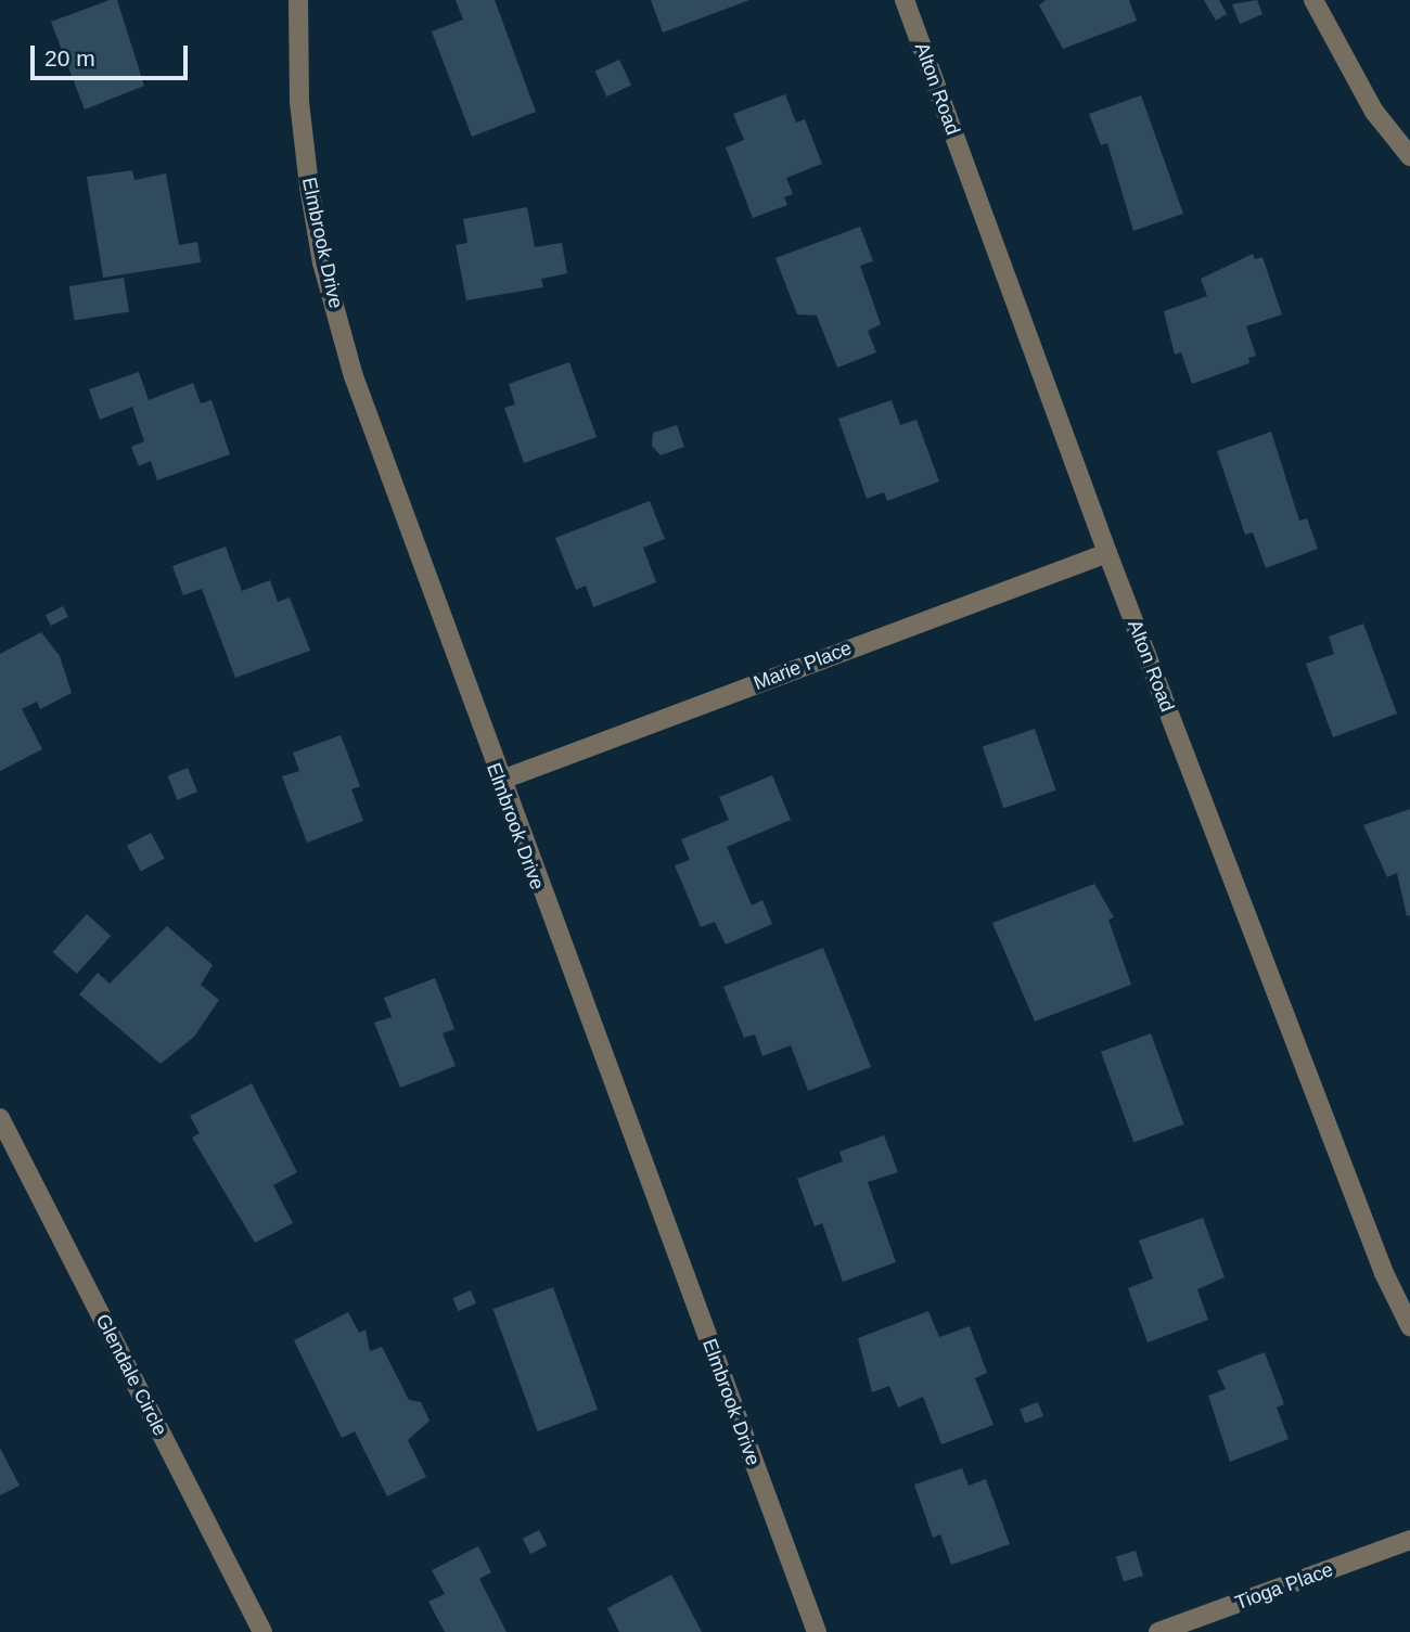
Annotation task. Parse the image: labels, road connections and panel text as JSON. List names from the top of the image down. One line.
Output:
{"streets":{"street":["Alton Road","Elmbrook Drive","Marie Place","Glendale Circle","Tioga Place"]},"crossings":[["Alton Road","Marie Place"],["Elmbrook Drive","Marie Place"]],"scale_bar":"20 m"}
